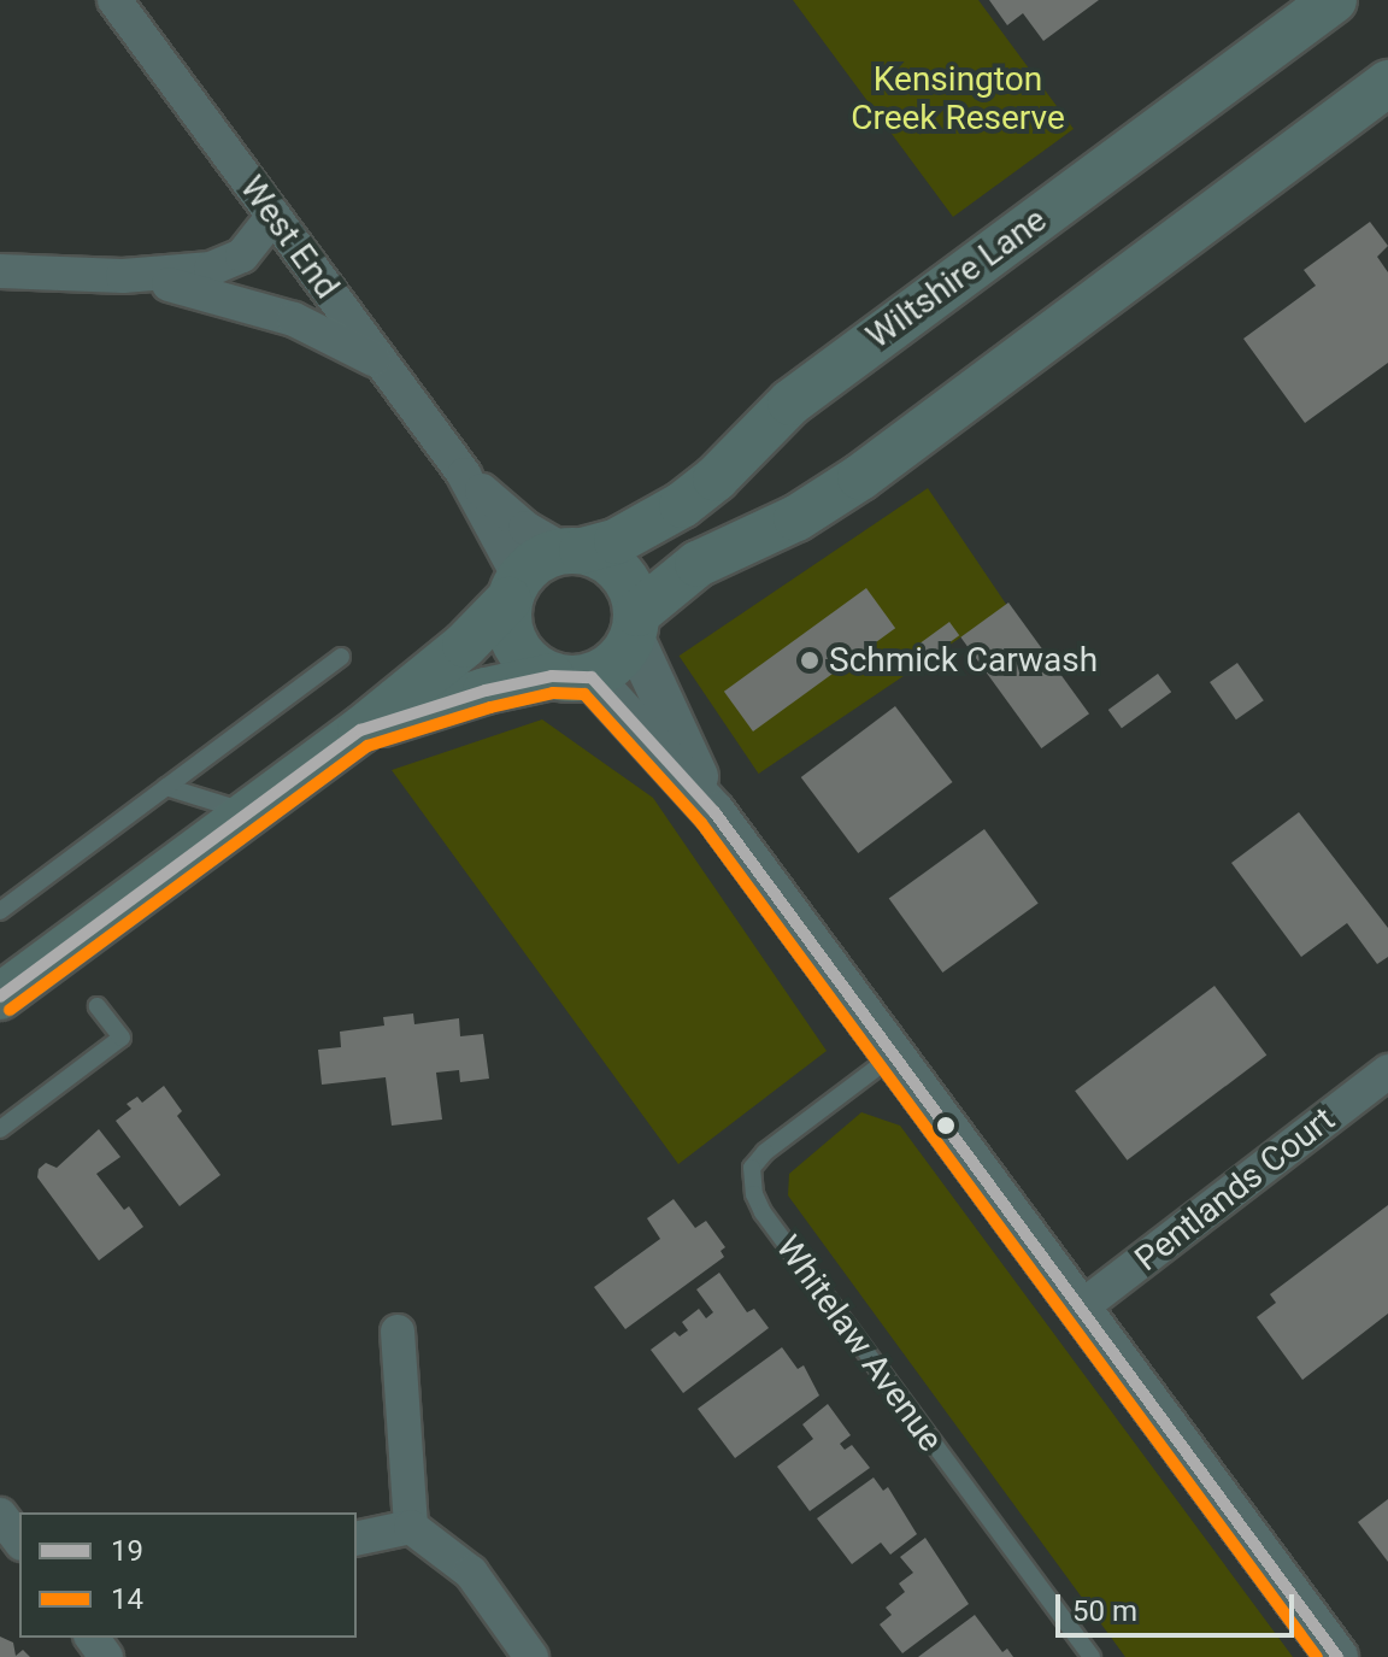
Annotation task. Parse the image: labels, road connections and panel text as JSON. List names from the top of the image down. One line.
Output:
{"streets":{"main road":["Wiltshire Lane"],"street":["West End","Pentlands Court"],"lane":["Whitelaw Avenue"]},"crossings":[["West End","Wiltshire Lane"]],"parks":["Kensington Creek Reserve"],"places":["Schmick Carwash"],"lines":["transit line 19","transit line 14"],"legend":["19","14"],"scale_bar":"50 m"}
